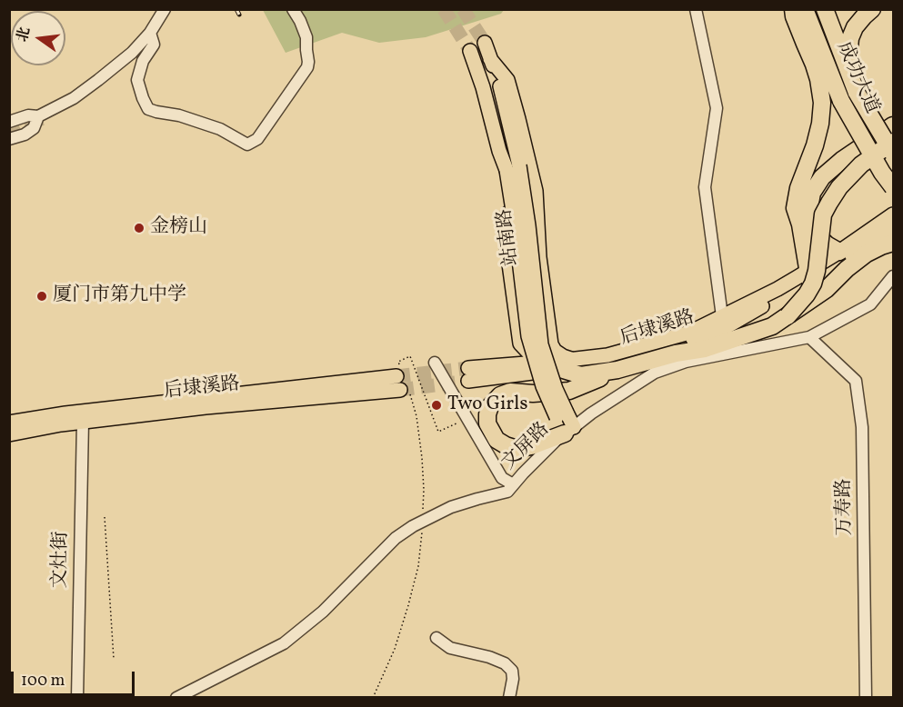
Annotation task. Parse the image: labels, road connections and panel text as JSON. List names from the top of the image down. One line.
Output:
{"streets":{"highway":["成功大道"],"main road":["站南路","后埭溪路"],"street":["文屏路","万寿路","文灶街"]},"crossings":[["站南路","文屏路"],["后埭溪路","文灶街"],["文屏路","万寿路"]],"places":["金榜山","厦门市第九中学","Two Girls"],"scale_bar":"100 m","north":"left"}
